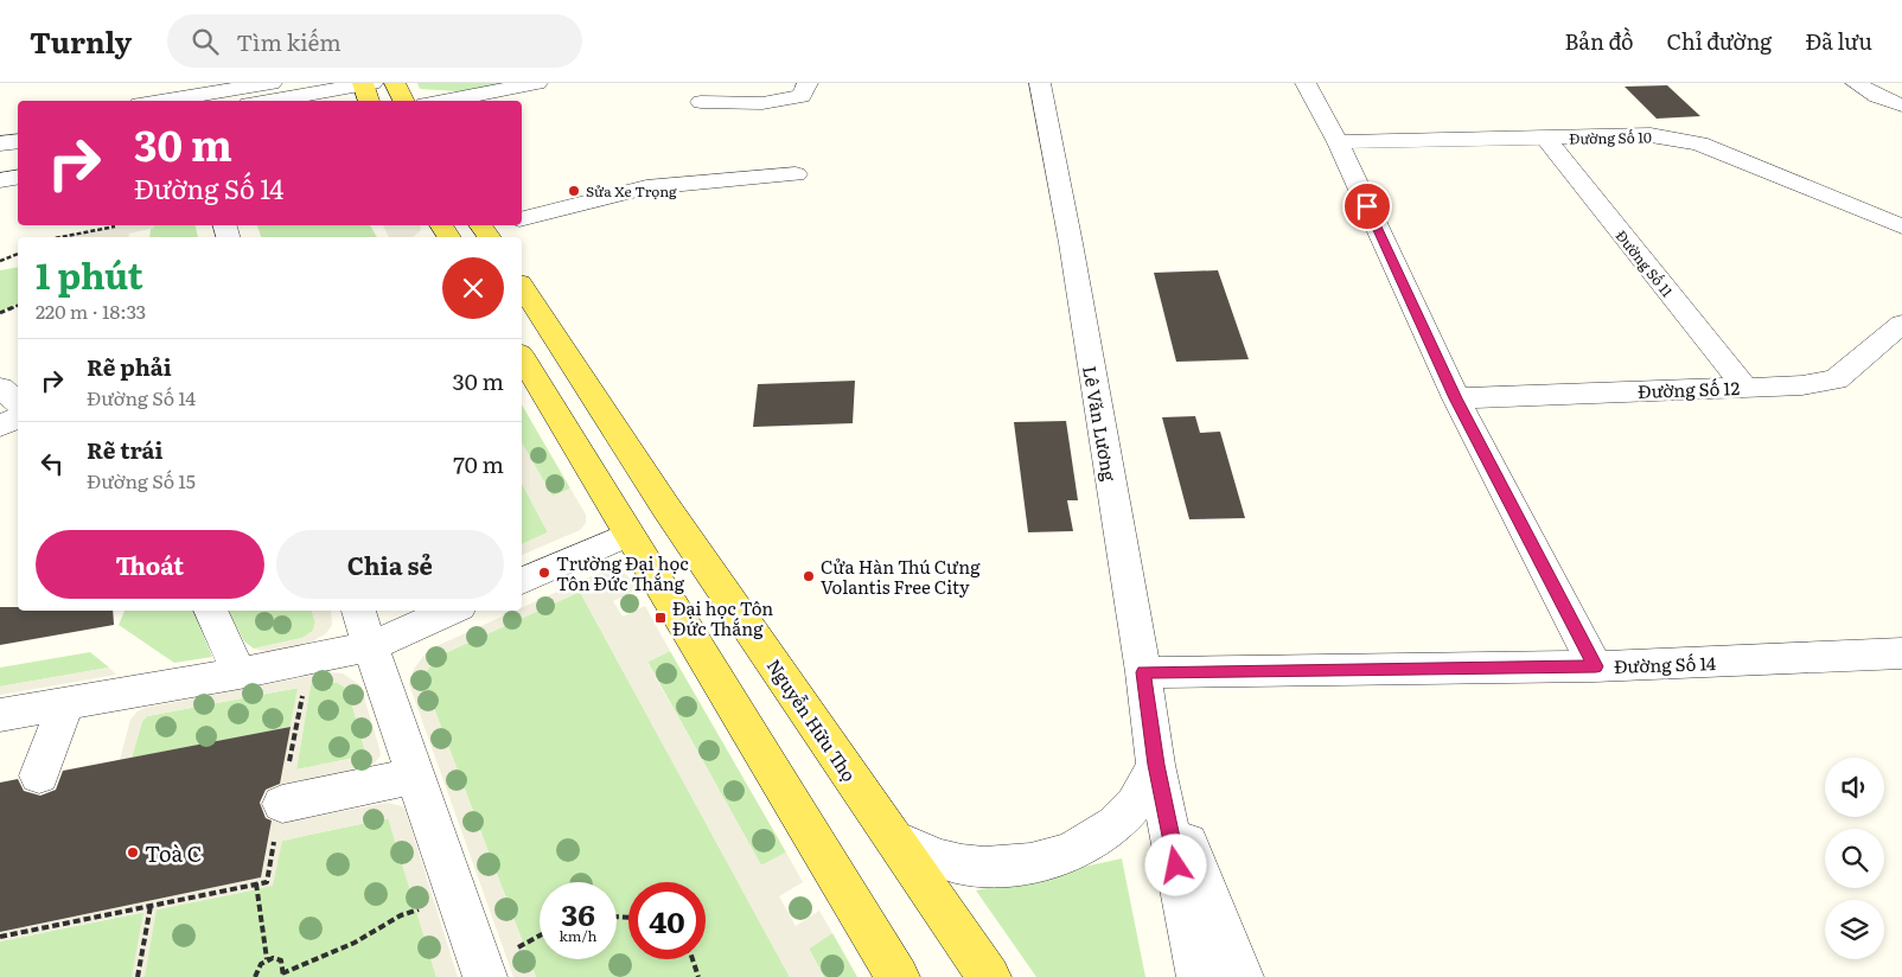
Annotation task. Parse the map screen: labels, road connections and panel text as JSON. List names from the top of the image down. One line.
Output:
{"streets":{"main road":["Nguyễn Hữu Thọ"],"street":["Đường Số 10","Đường Số 11","Đường Số 12","Lê Văn Lương","Đường Số 14"]},"crossings":[["Đường Số 10","Đường Số 11"],["Đường Số 11","Đường Số 12"],["Lê Văn Lương","Đường Số 14"]],"places":{"other":["Sửa Xe Trọng","Trường Đại học Tôn Đức Thắng","Cửa Hàn Thú Cưng Volantis Free City","Toà C"],"transit":["Đại học Tôn Đức Thắng"]},"page":{"header":"Turnly","search":"Tìm kiếm","nav":["Bản đồ","Chỉ đường","Đã lưu"],"turn":["30 m","Đường Số 14"],"heading":["1 phút","220 m · 18:33"],"list":[{"name":"Rẽ phải","note":"Đường Số 14","value":"30 m"},{"name":"Rẽ trái","note":"Đường Số 15","value":"70 m"}],"buttons":["Thoát","Chia sẻ"],"speed":"36 km/h","limit":"40"}}
